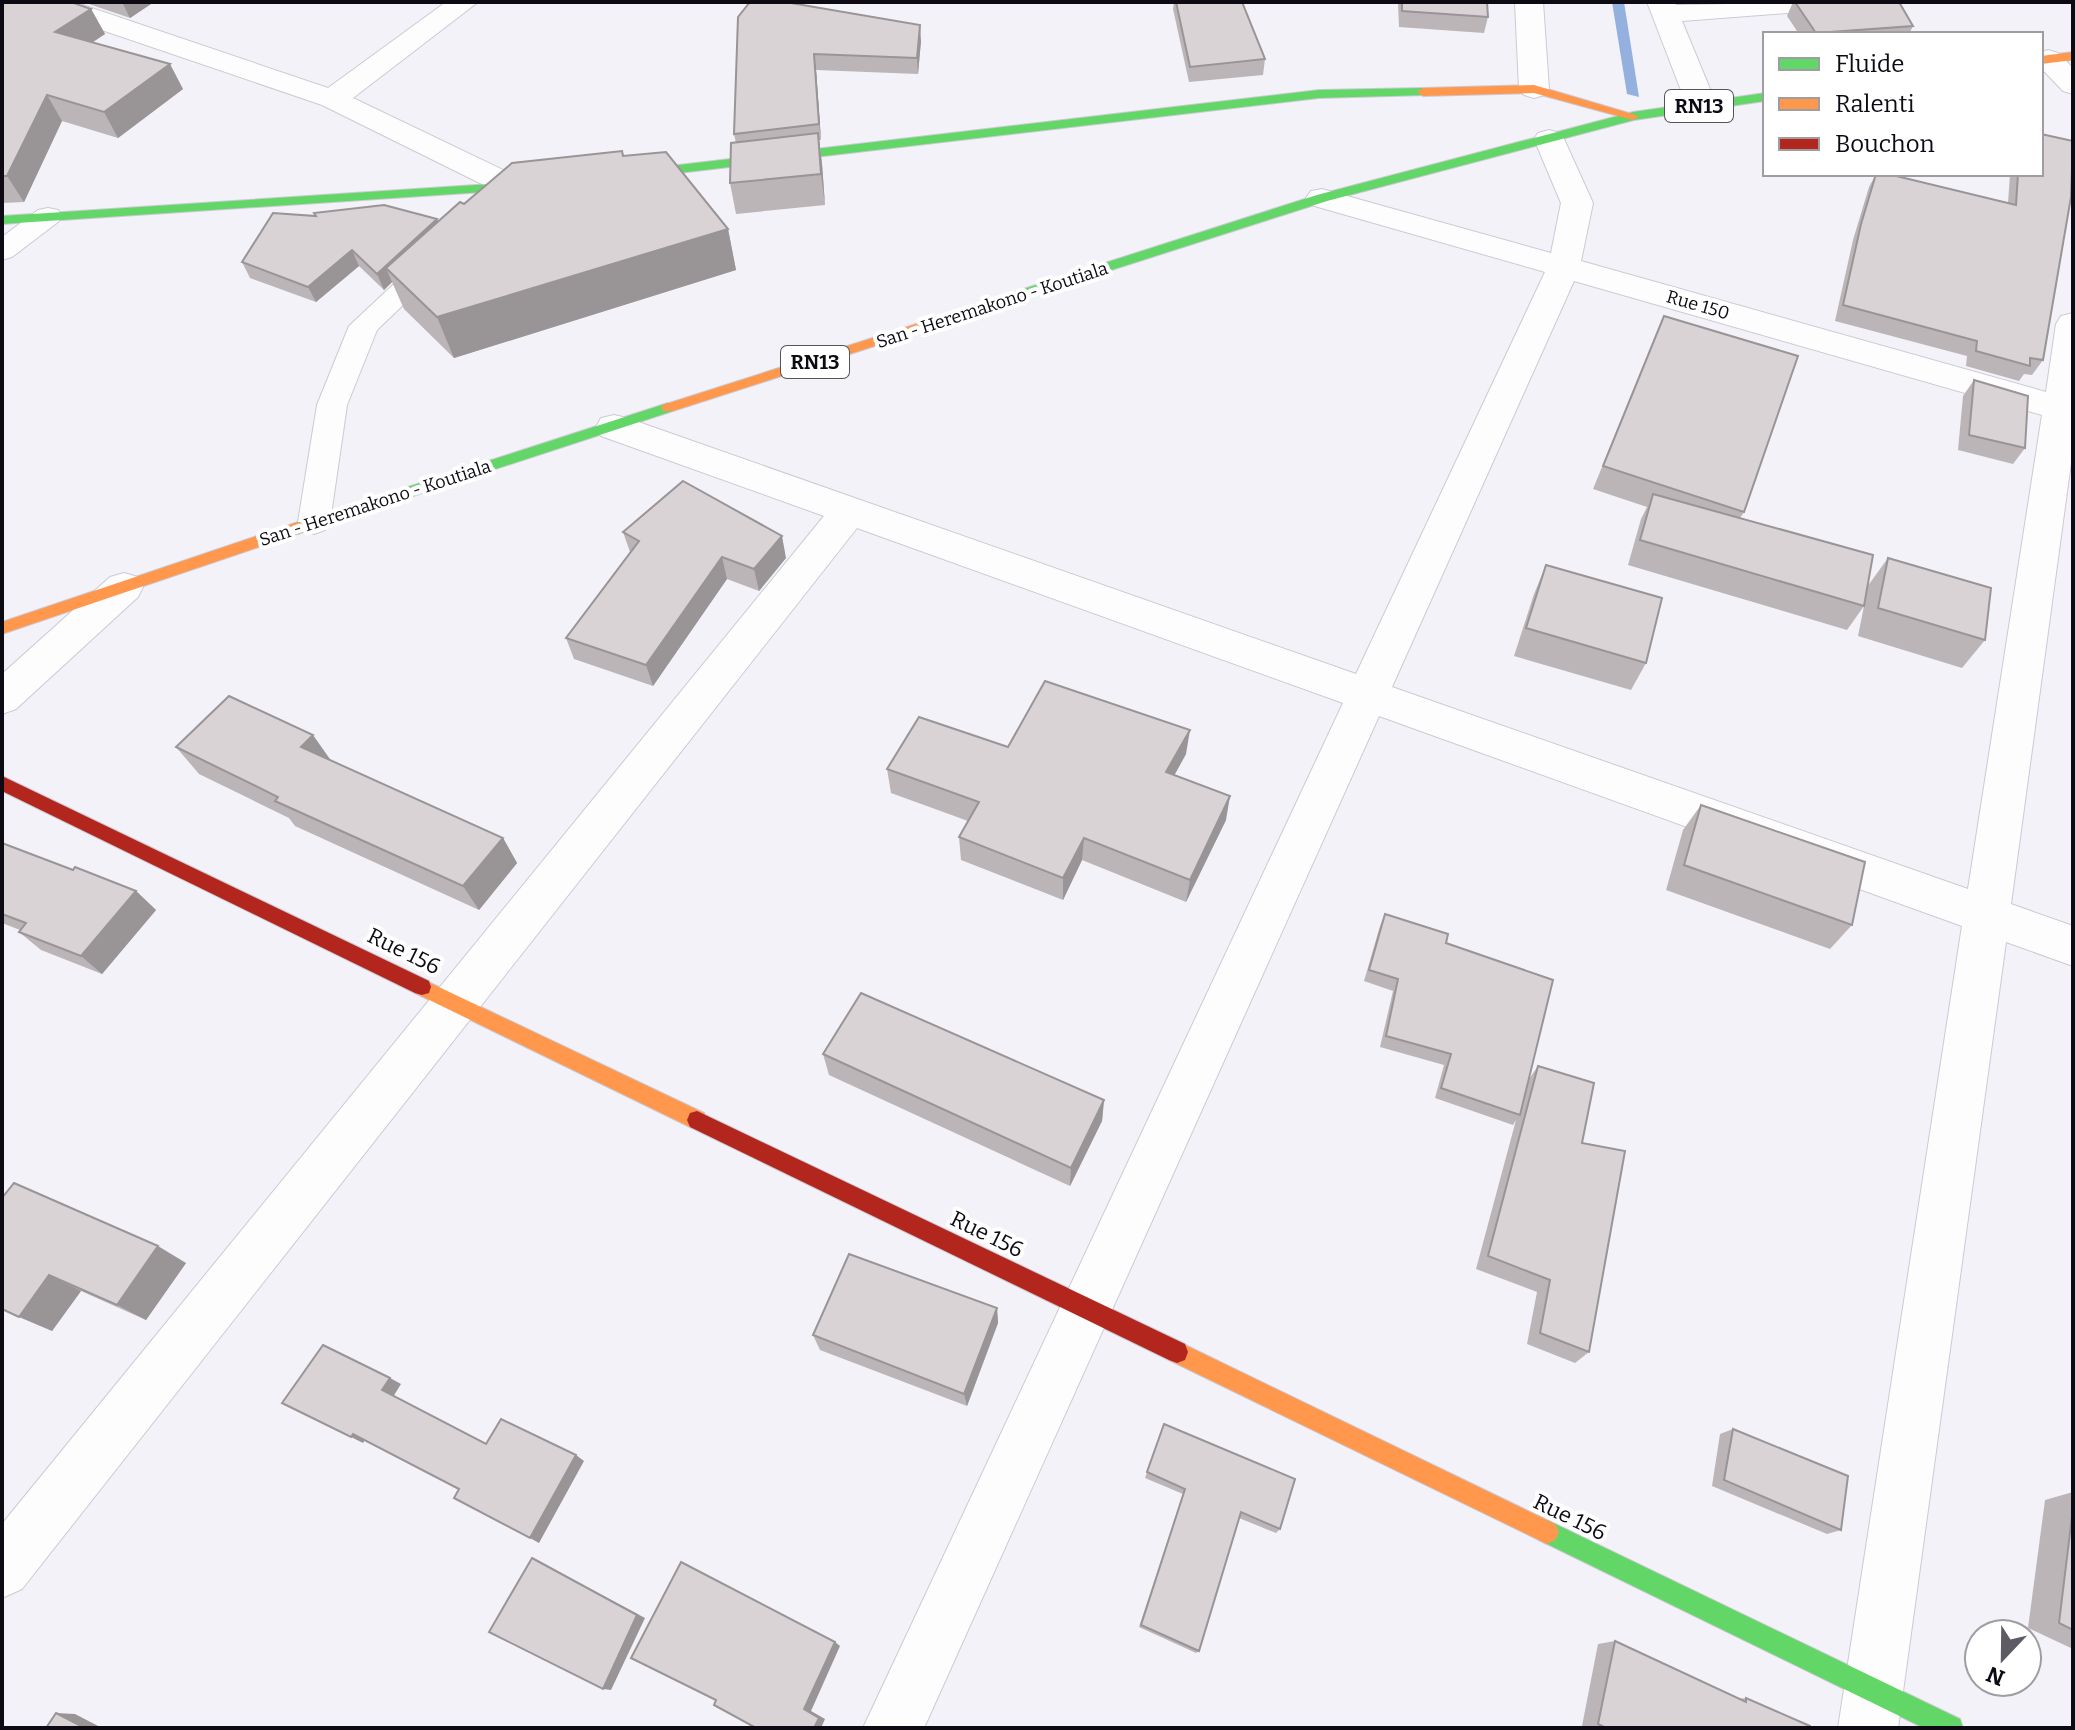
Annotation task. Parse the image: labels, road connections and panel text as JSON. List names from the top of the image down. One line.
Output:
{"streets":{"street":["RN13","San - Heremakono - Koutiala","Rue 150","Rue 156"]},"crossings":[["San - Heremakono - Koutiala","Rue 150"]],"legend":["Fluide","Ralenti","Bouchon"],"north":"bottom"}
